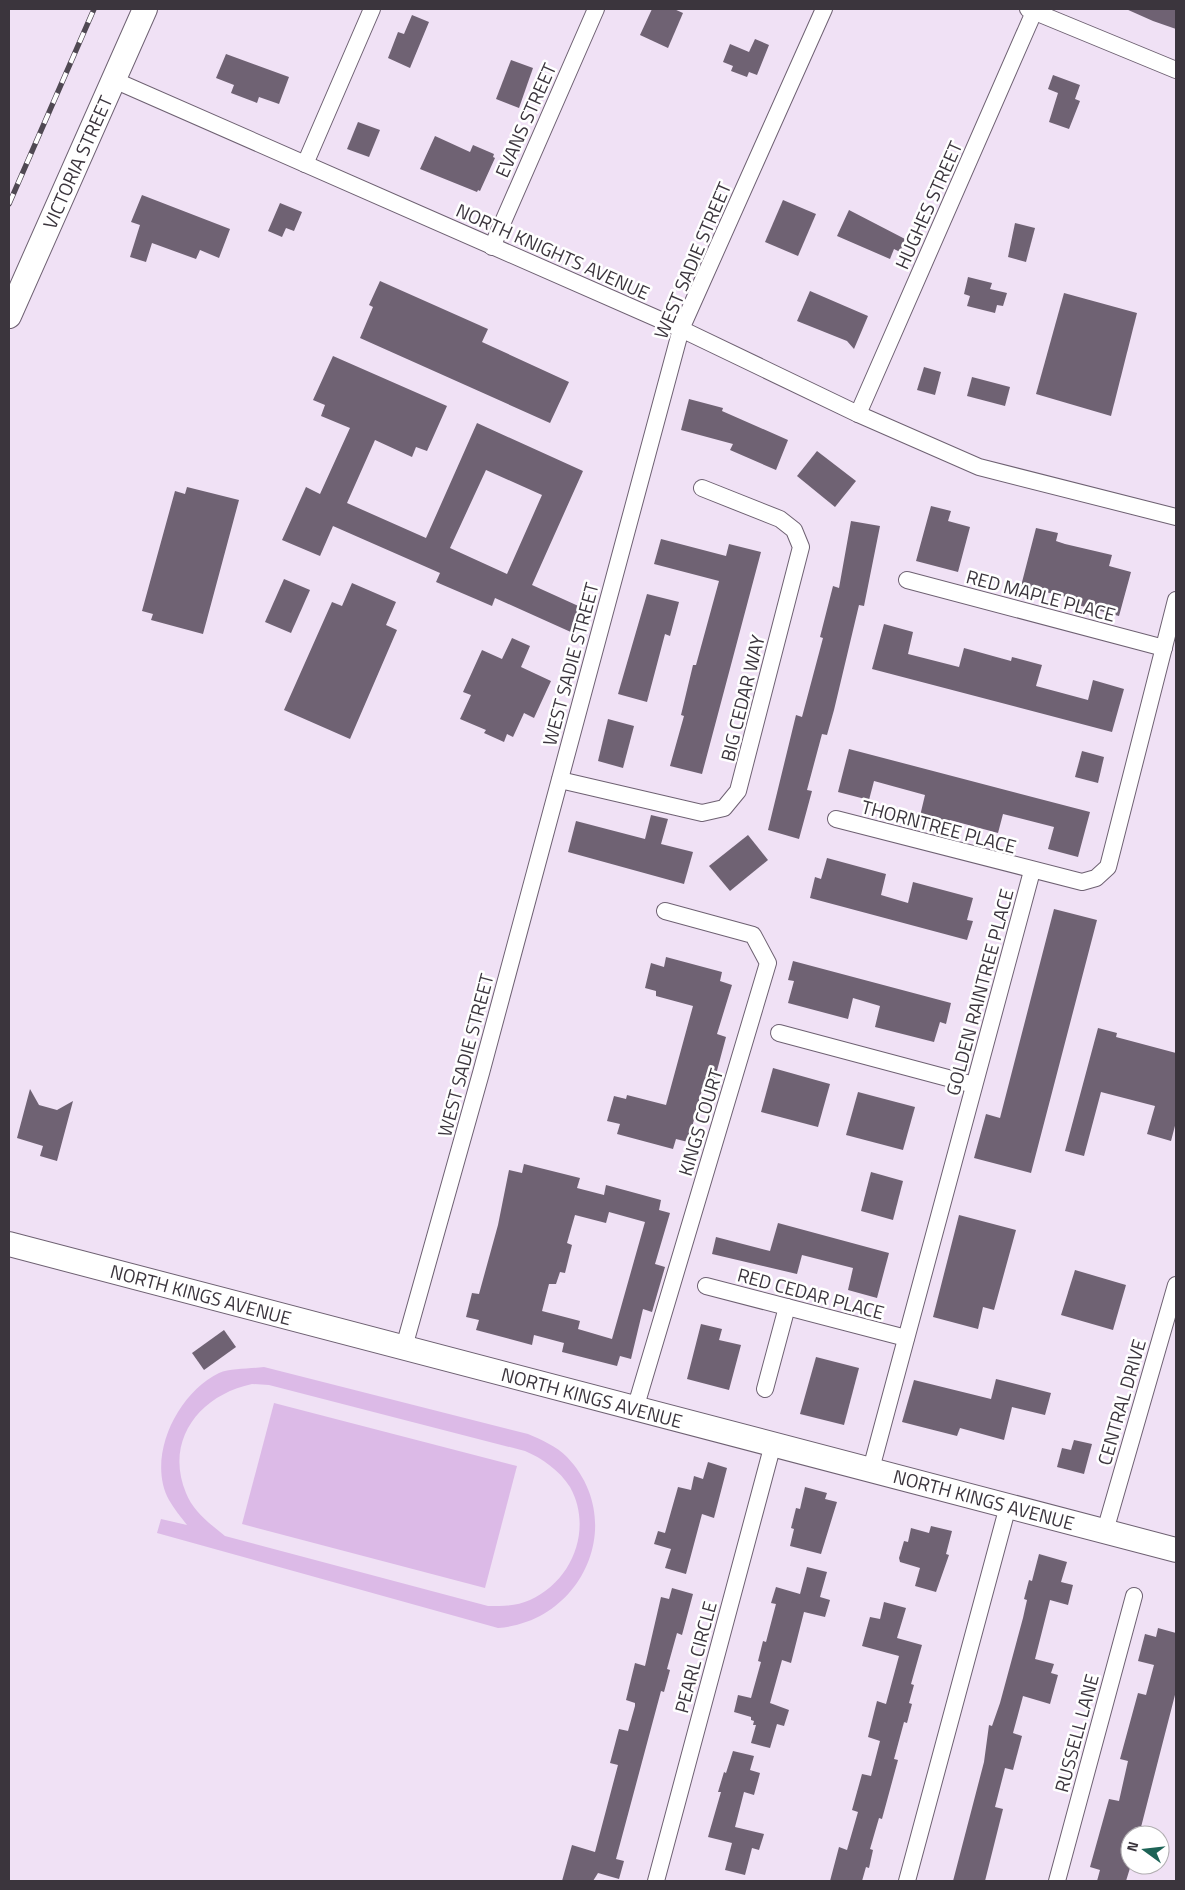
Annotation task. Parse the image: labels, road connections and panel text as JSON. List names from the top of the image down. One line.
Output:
{"streets":{"street":["EVANS STREET","VICTORIA STREET","HUGHES STREET","NORTH KNIGHTS AVENUE","WEST SADIE STREET","RED MAPLE PLACE","BIG CEDAR WAY","THORNTREE PLACE","GOLDEN RAINTREE PLACE","KINGS COURT","RED CEDAR PLACE","NORTH KINGS AVENUE","CENTRAL DRIVE","PEARL CIRCLE","RUSSELL LANE"]},"crossings":[["EVANS STREET","NORTH KNIGHTS AVENUE"],["VICTORIA STREET","NORTH KNIGHTS AVENUE"],["HUGHES STREET","NORTH KNIGHTS AVENUE"],["NORTH KNIGHTS AVENUE","WEST SADIE STREET"],["WEST SADIE STREET","BIG CEDAR WAY"],["WEST SADIE STREET","NORTH KINGS AVENUE"],["RED MAPLE PLACE","GOLDEN RAINTREE PLACE"],["THORNTREE PLACE","GOLDEN RAINTREE PLACE"],["GOLDEN RAINTREE PLACE","RED CEDAR PLACE"],["GOLDEN RAINTREE PLACE","NORTH KINGS AVENUE"],["KINGS COURT","NORTH KINGS AVENUE"],["NORTH KINGS AVENUE","CENTRAL DRIVE"],["NORTH KINGS AVENUE","PEARL CIRCLE"]],"north":"left"}
